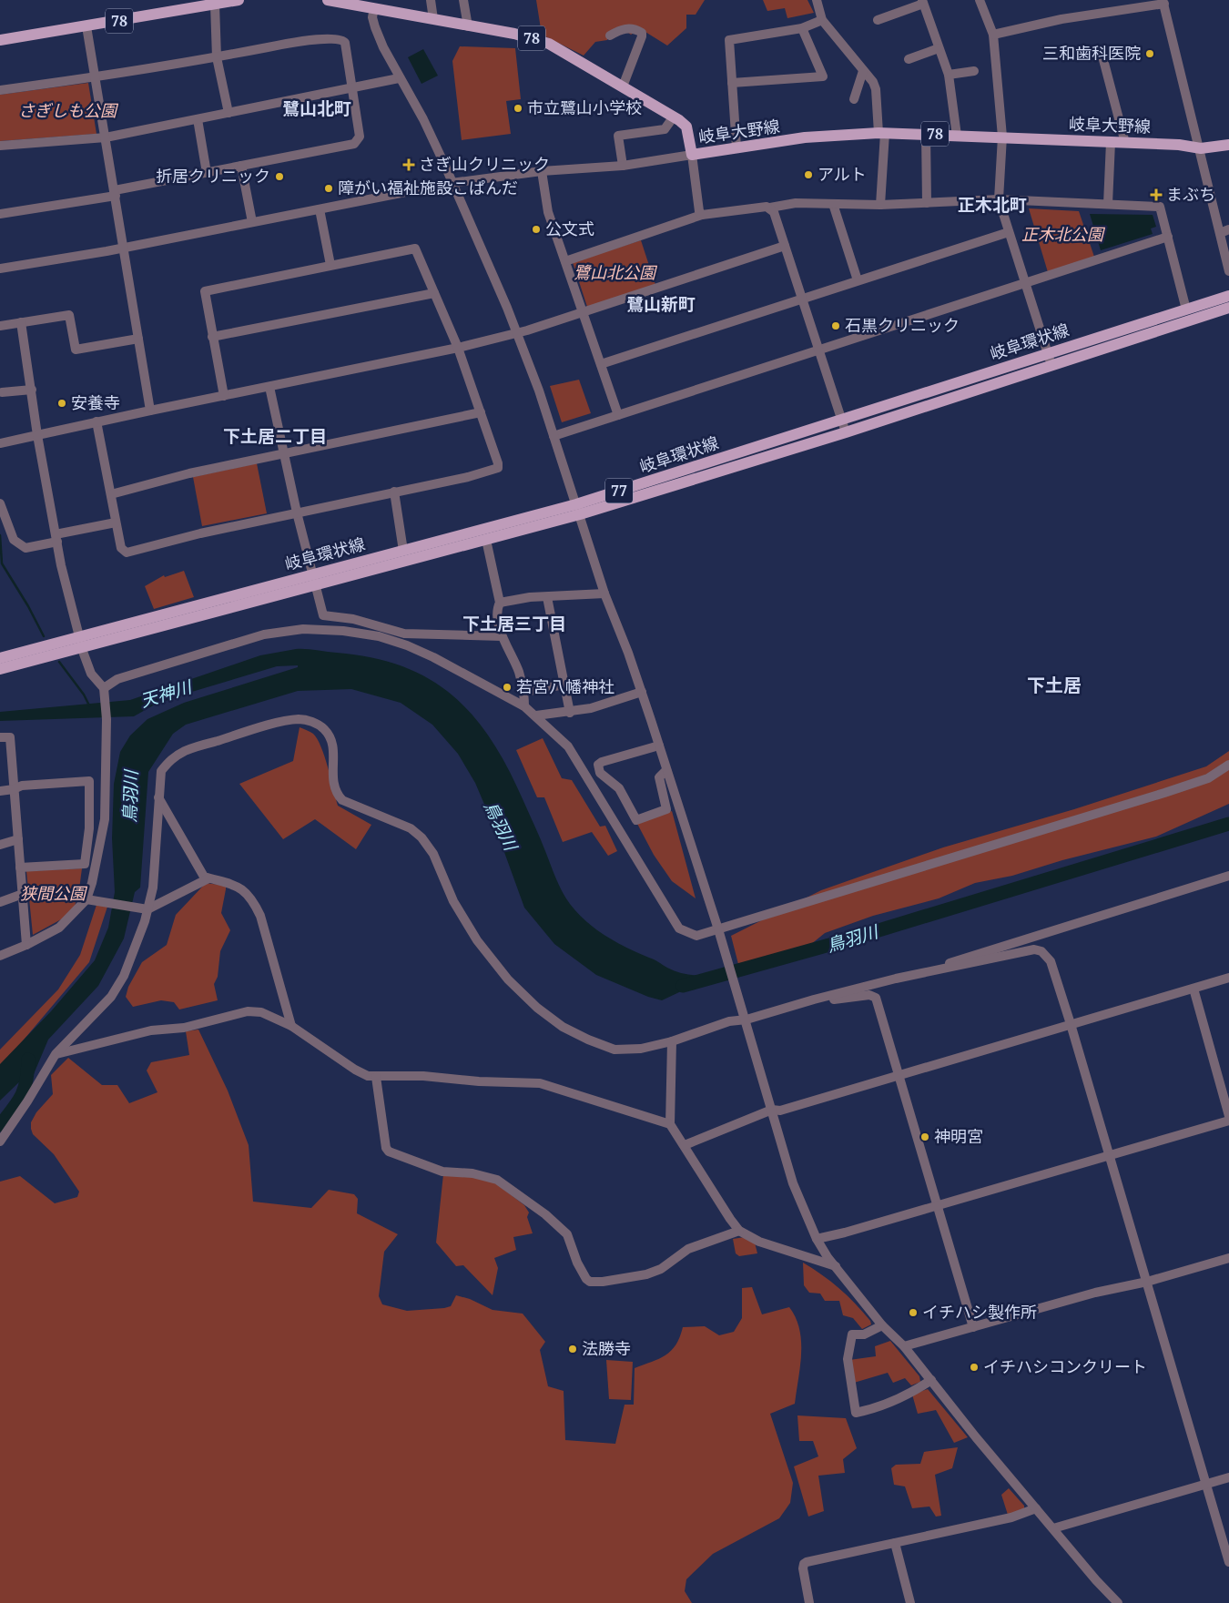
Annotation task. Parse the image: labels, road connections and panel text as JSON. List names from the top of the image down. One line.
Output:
{"streets":{"main road":["78","岐阜大野線","岐阜環状線","77"]},"districts":["鷺山北町","正木北町","鷺山新町","下土居二丁目","下土居三丁目","下土居"],"water":["天神川","鳥羽川"],"parks":["さぎしも公園","正木北公園","鷺山北公園","狭間公園"],"places":{"other":["三和歯科医院","市立鷺山小学校","アルト","折居クリニック","障がい福祉施設こぱんだ","公文式","石黒クリニック","安養寺","若宮八幡神社","神明宮","イチハシ製作所","法勝寺","イチハシコンクリート"],"health":["さぎ山クリニック","まぶち"]}}
